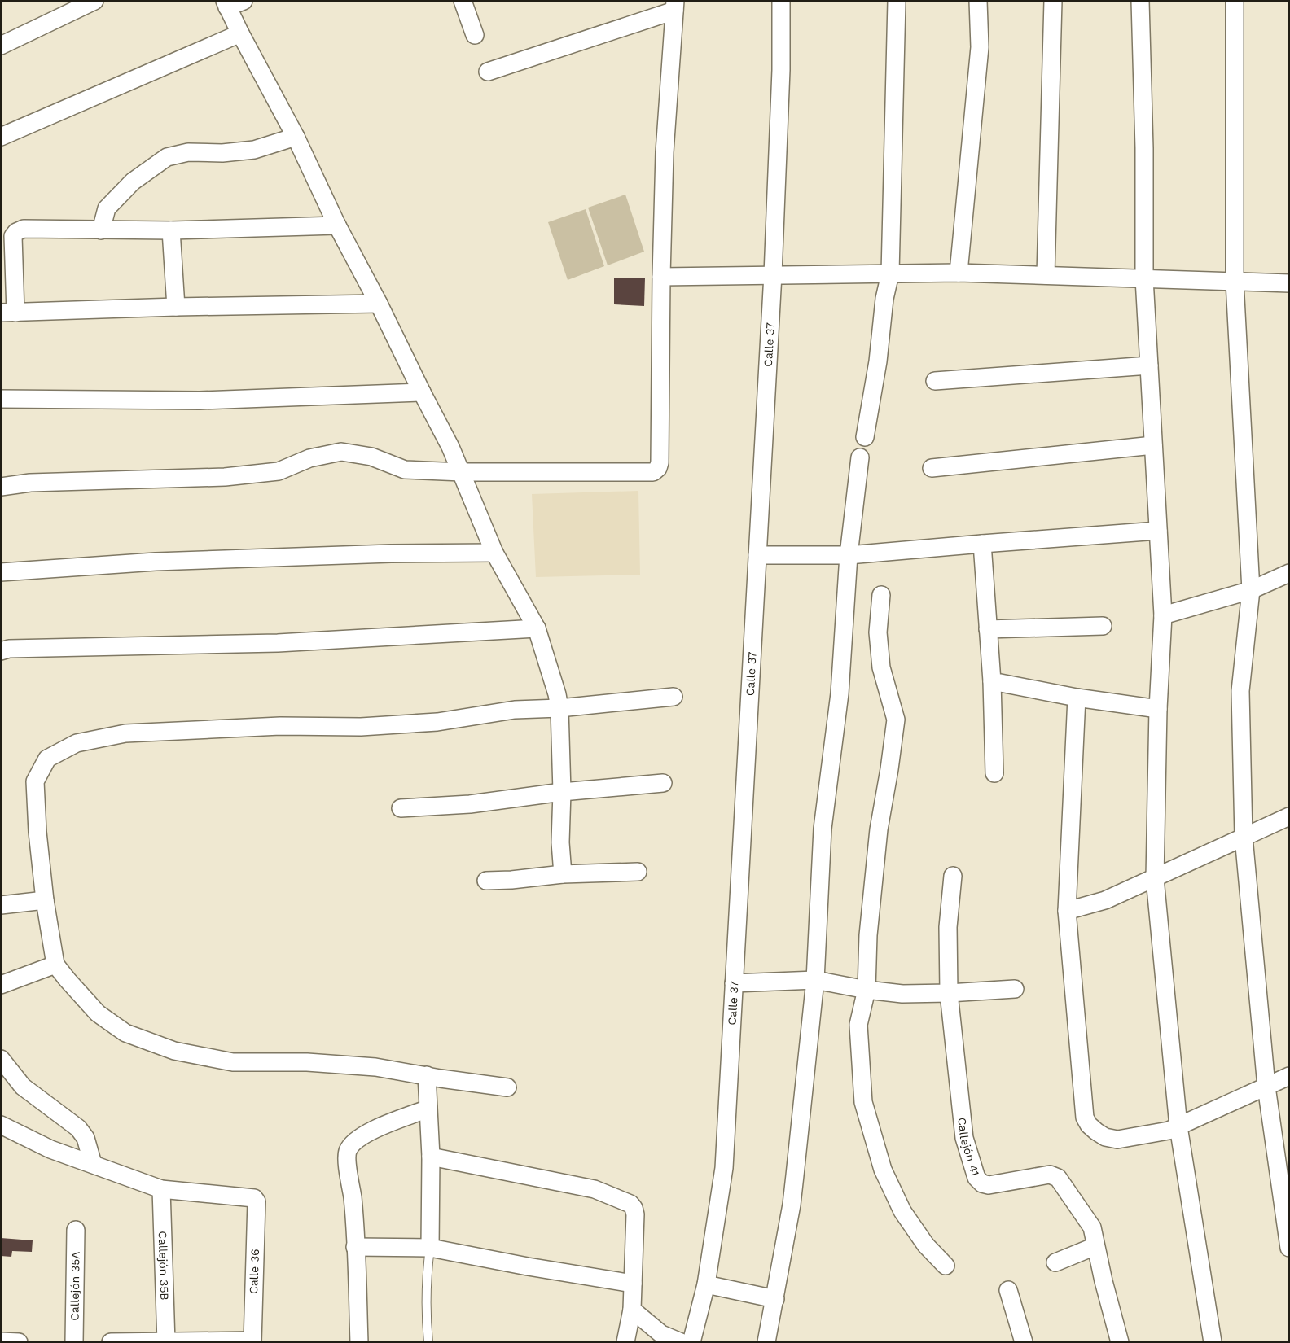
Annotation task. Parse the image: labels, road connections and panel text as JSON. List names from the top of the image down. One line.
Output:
{"streets":{"street":["Calle 37","Callejón 41","Callejón 35B","Calle 36","Callejón 35A"]},"crossings":[["Callejón 35B","Calle 36"]]}
